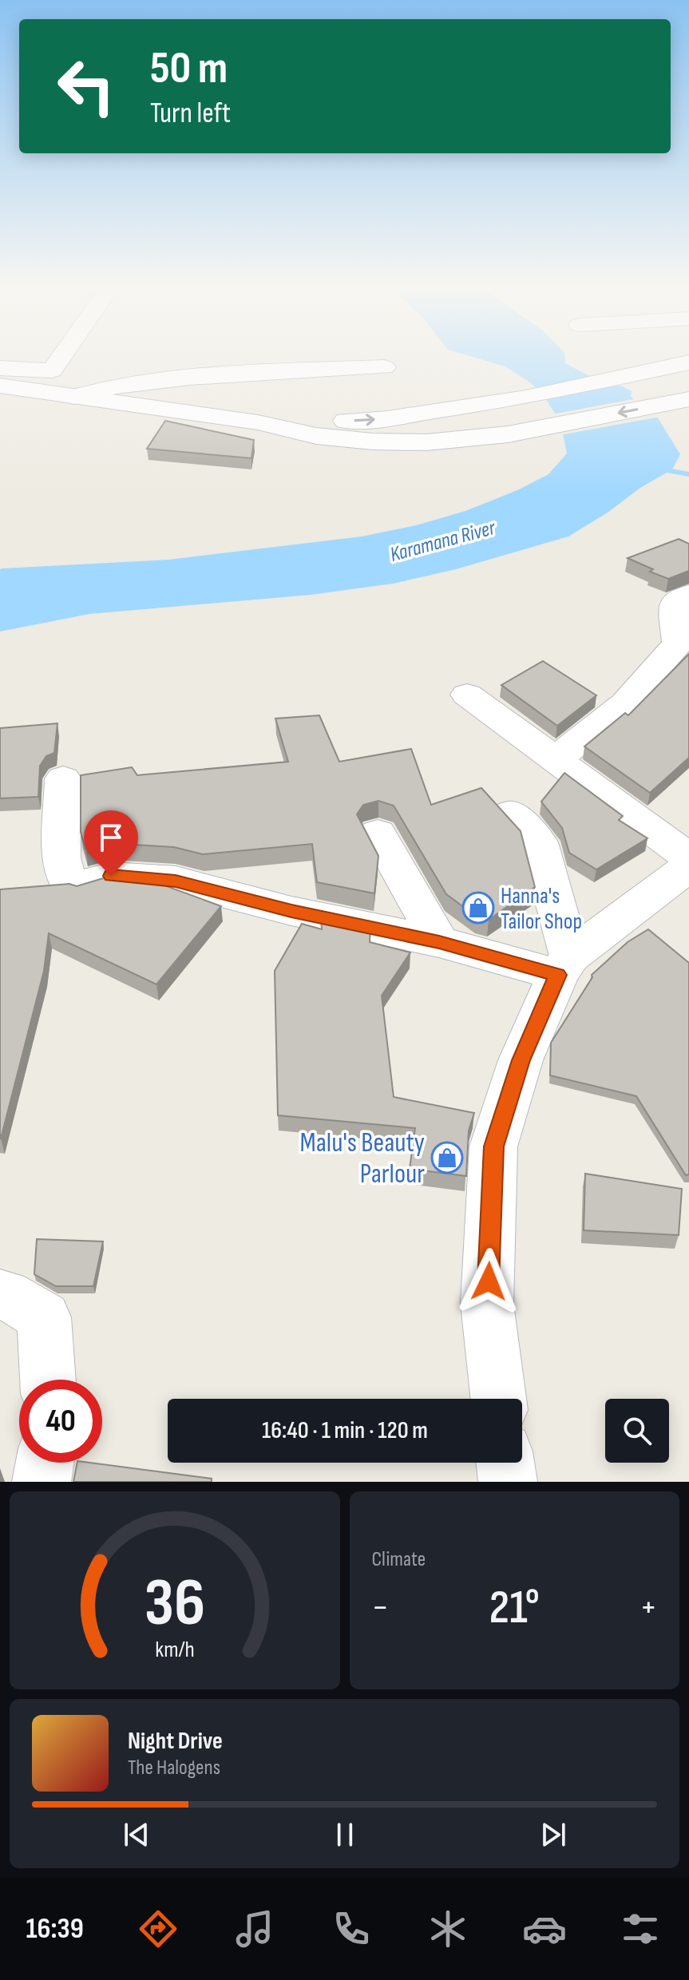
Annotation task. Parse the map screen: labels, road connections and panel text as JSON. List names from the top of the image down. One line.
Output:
{"water":["Karamana River"],"places":{"shop":["Hanna's Tailor Shop","Malu's Beauty Parlour"]},"page":{"turn":["50 m","Turn left"],"limit":"40","trip":"16:40 · 1 min · 120 m","tile":"Climate","heat":["−","21°","+"],"song":["Night Drive","The Halogens"],"tabs":"16:39","gauge":["36","km/h"]}}
